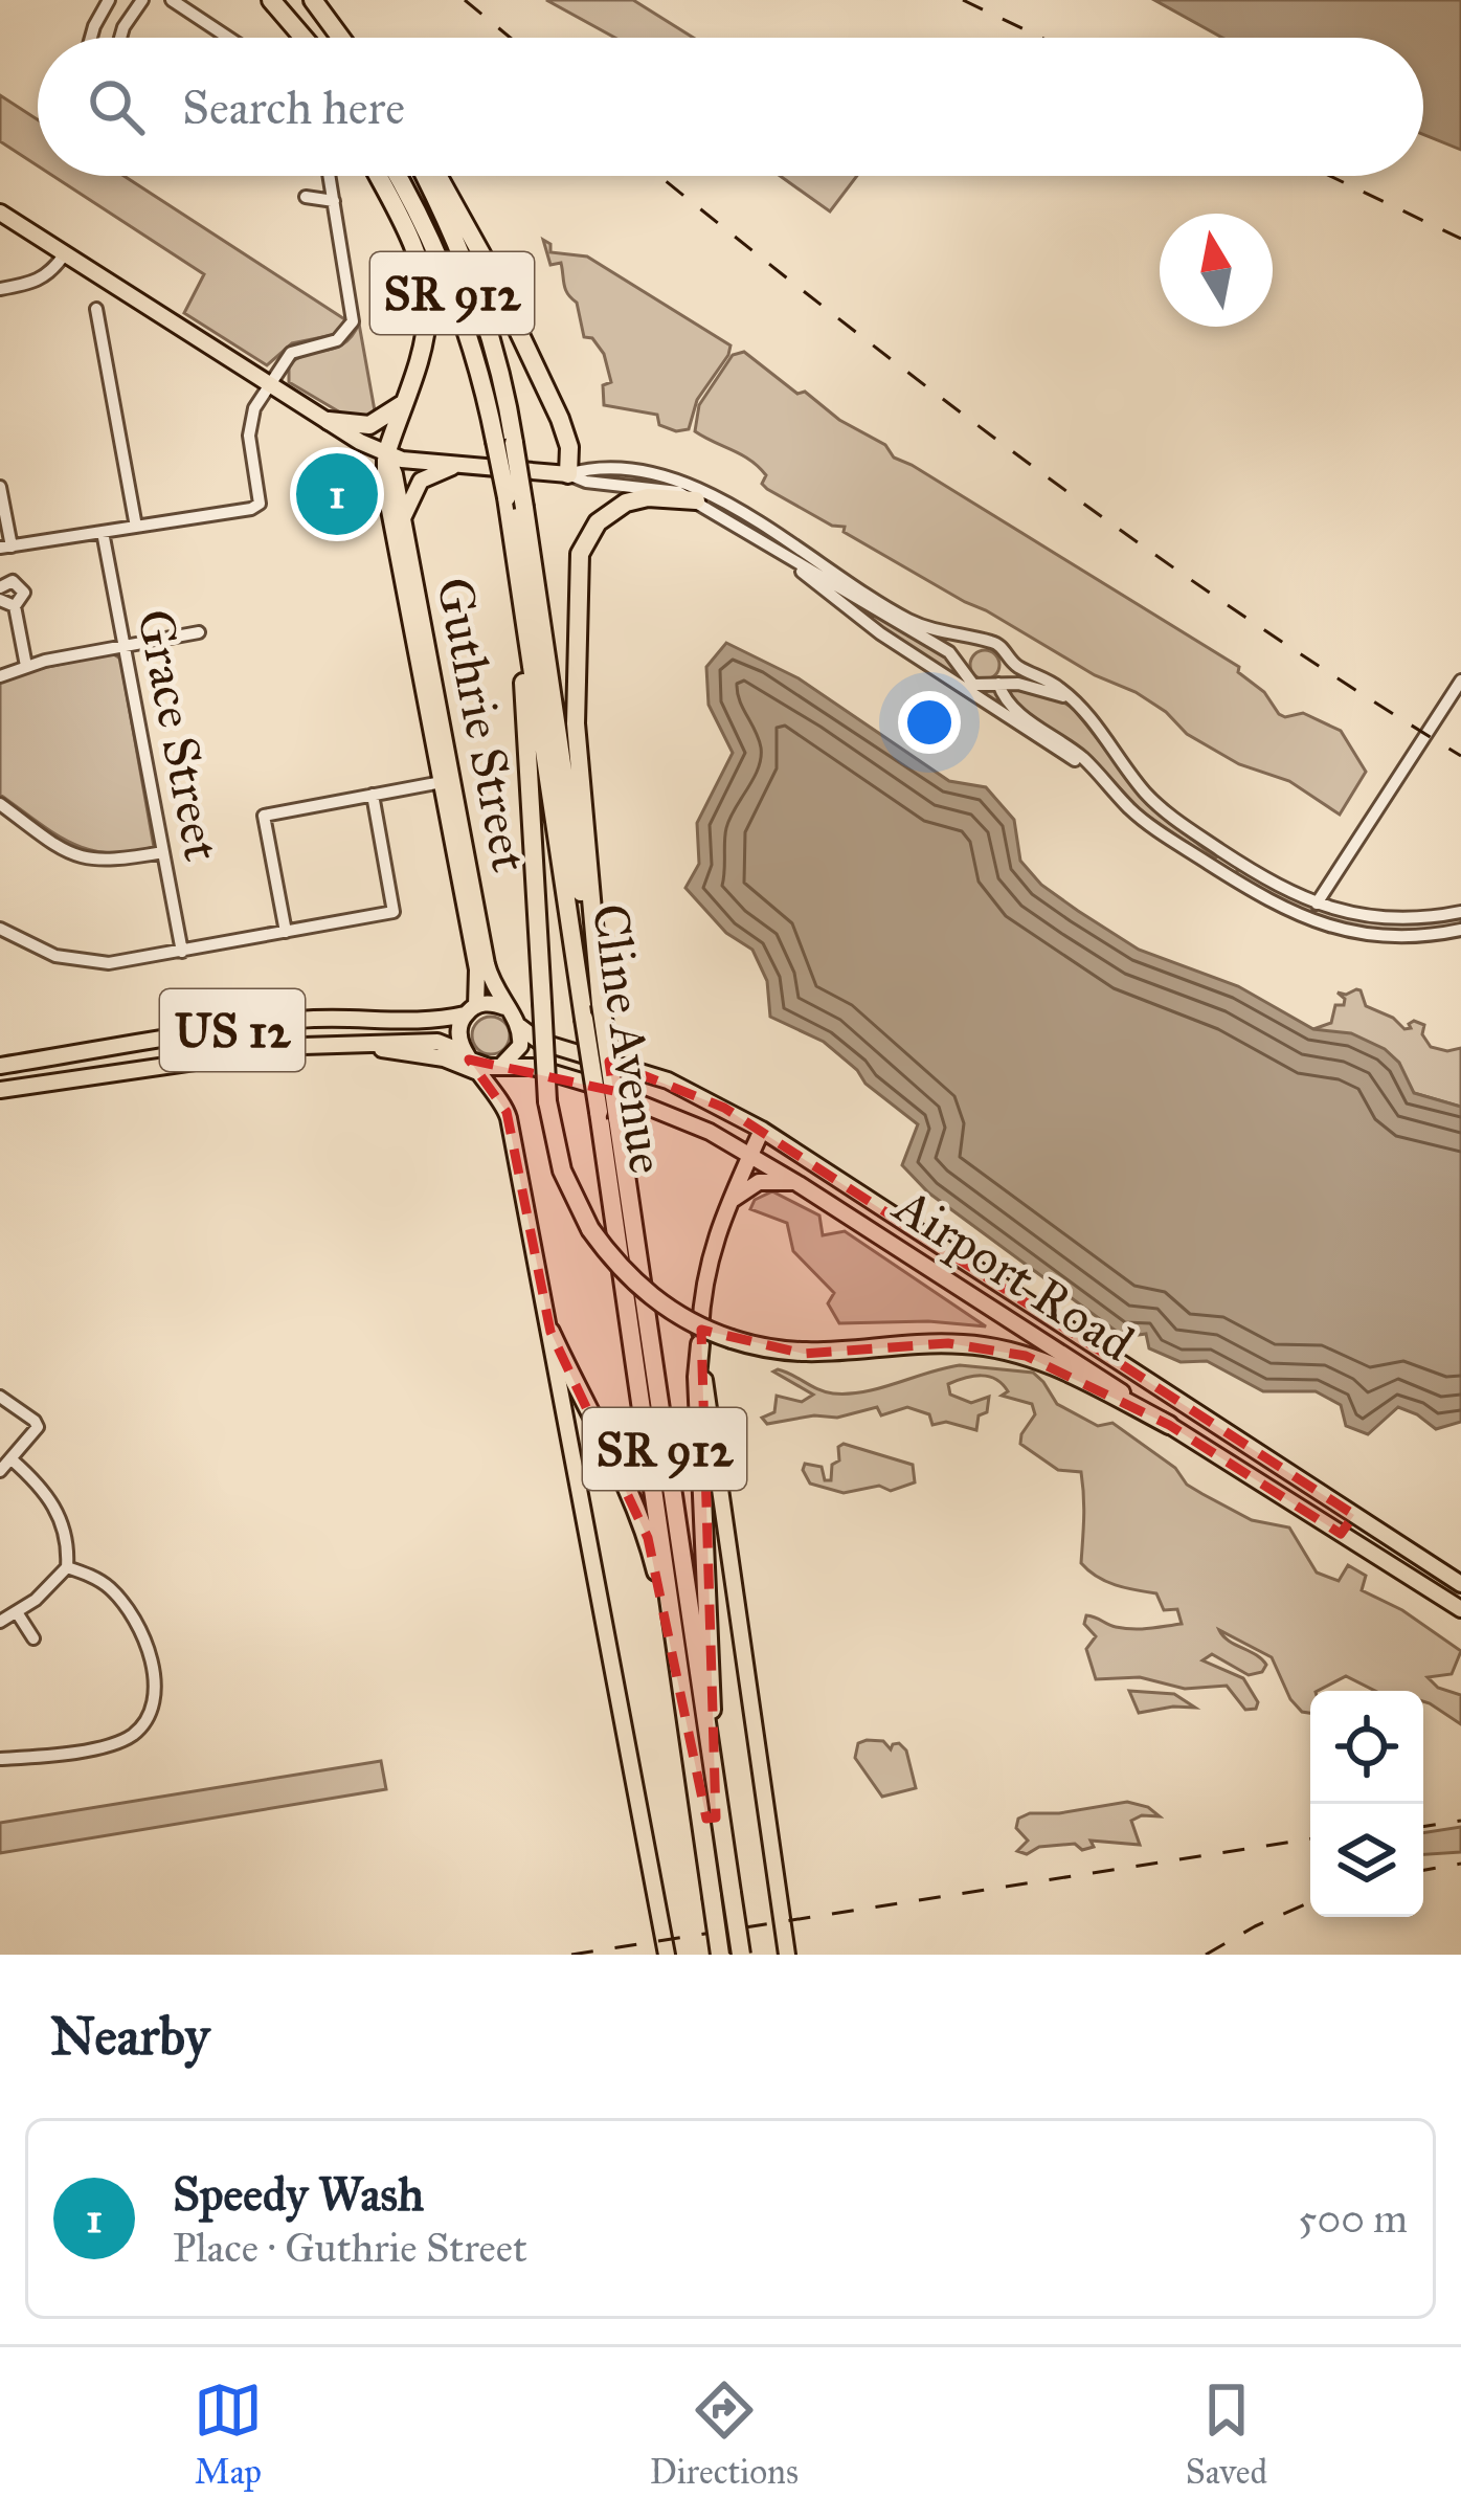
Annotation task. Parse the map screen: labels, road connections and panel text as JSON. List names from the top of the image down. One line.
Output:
{"streets":{"highway":["SR 912","Cline Avenue"],"main road":["Guthrie Street","US 12","Airport Road"],"street":["Grace Street"]},"crossings":[["Guthrie Street","US 12"],["Guthrie Street","Airport Road"],["US 12","Airport Road"],["Cline Avenue","Airport Road"]],"north":"top","page":{"search":"Search here","pins":"1","heading":"Nearby","list":[{"mark":"1","name":"Speedy Wash","note":"Place · Guthrie Street","value":"500 m"}],"nav":["Map","Directions","Saved"]}}
